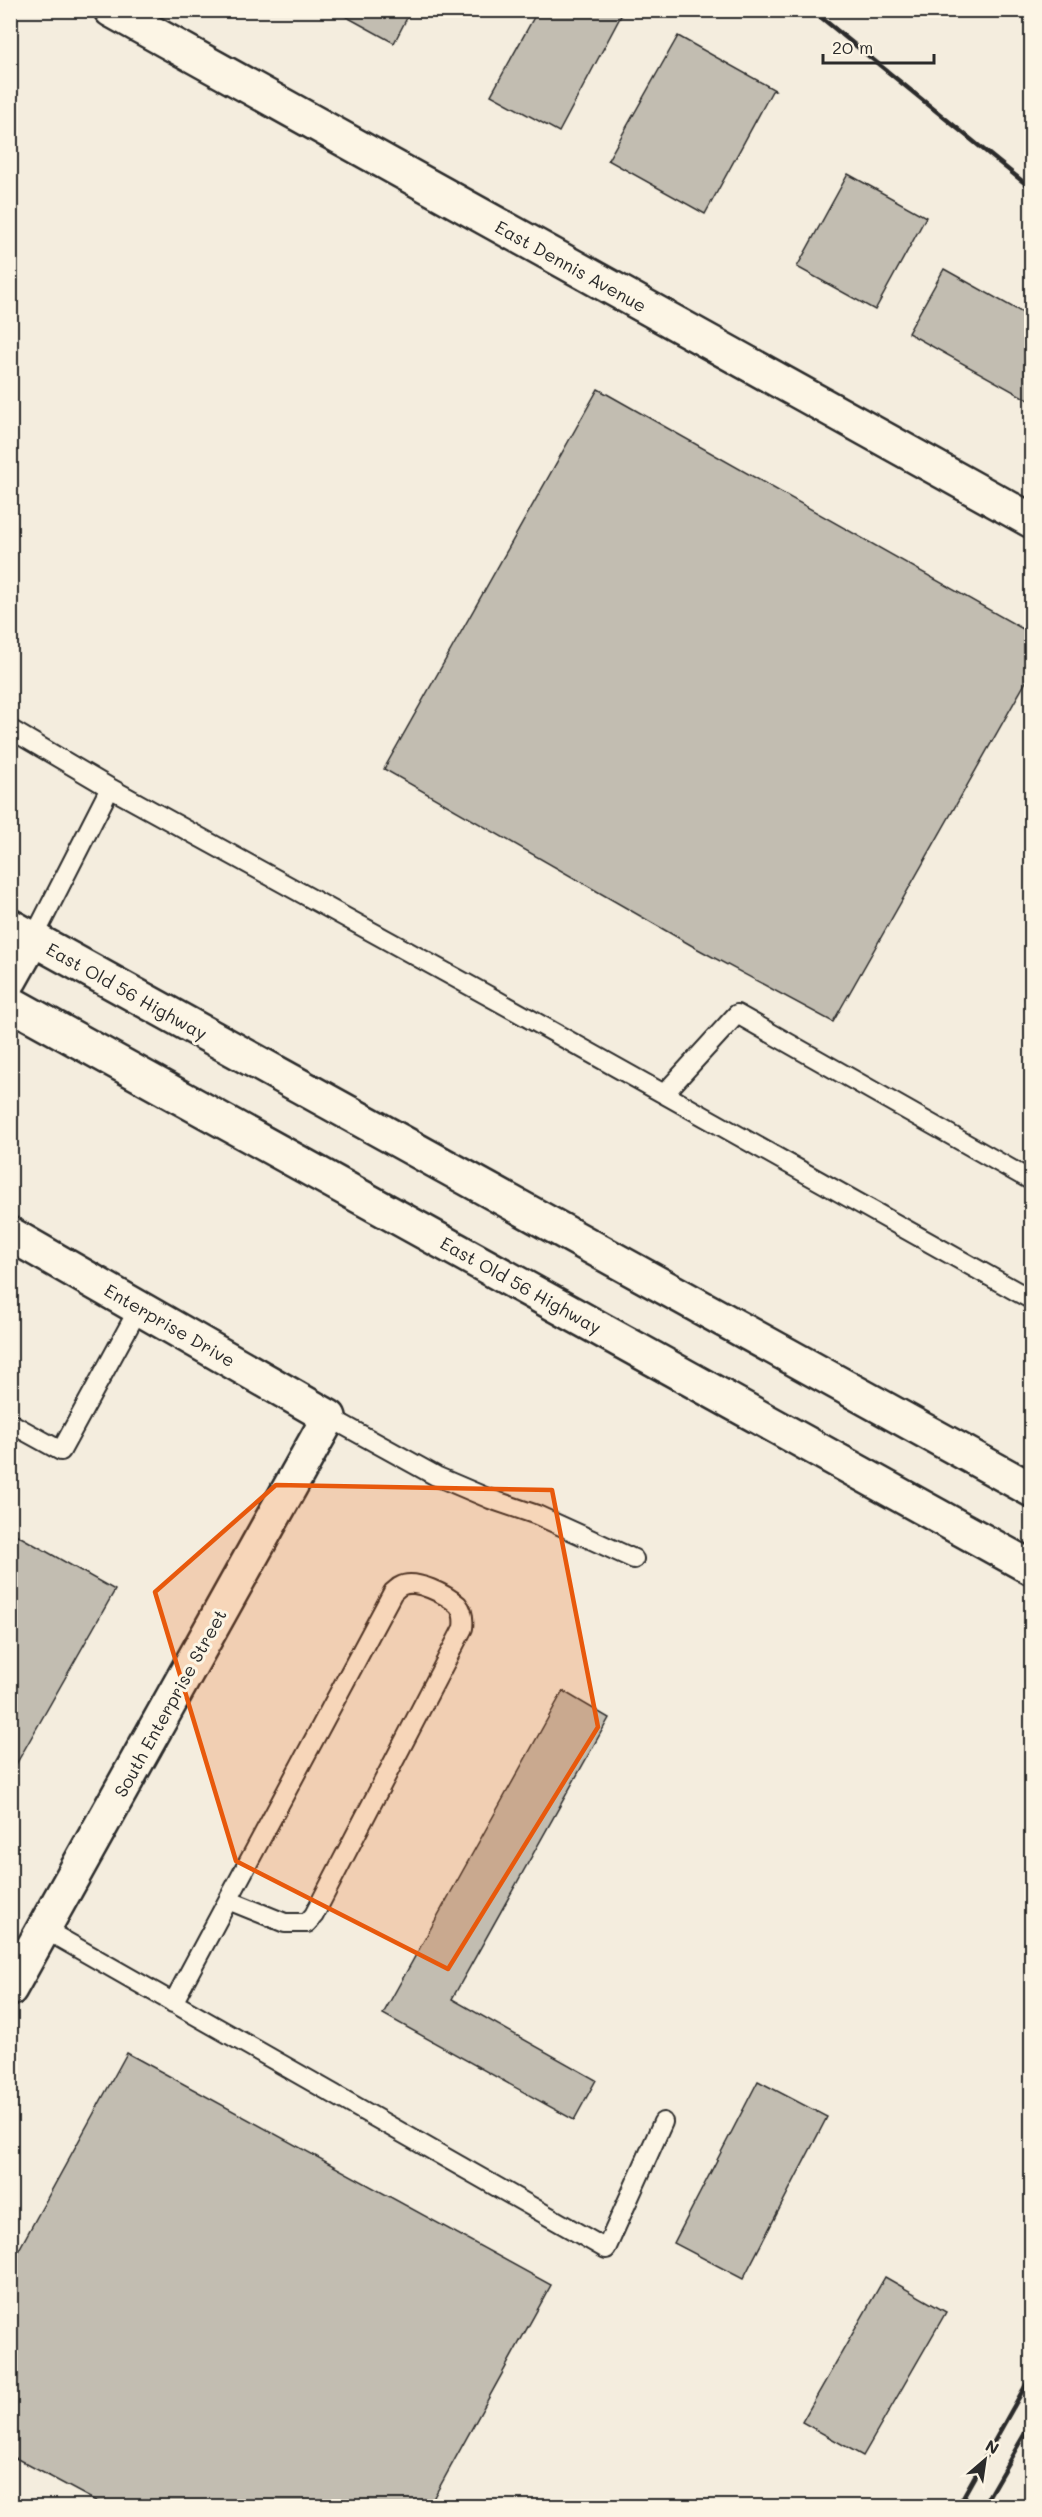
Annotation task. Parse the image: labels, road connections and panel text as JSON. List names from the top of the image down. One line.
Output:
{"streets":{"main road":["East Dennis Avenue","East Old 56 Highway","Enterprise Drive","South Enterprise Street"]},"crossings":[["Enterprise Drive","South Enterprise Street"]],"scale_bar":"20 m","north":"top right"}
